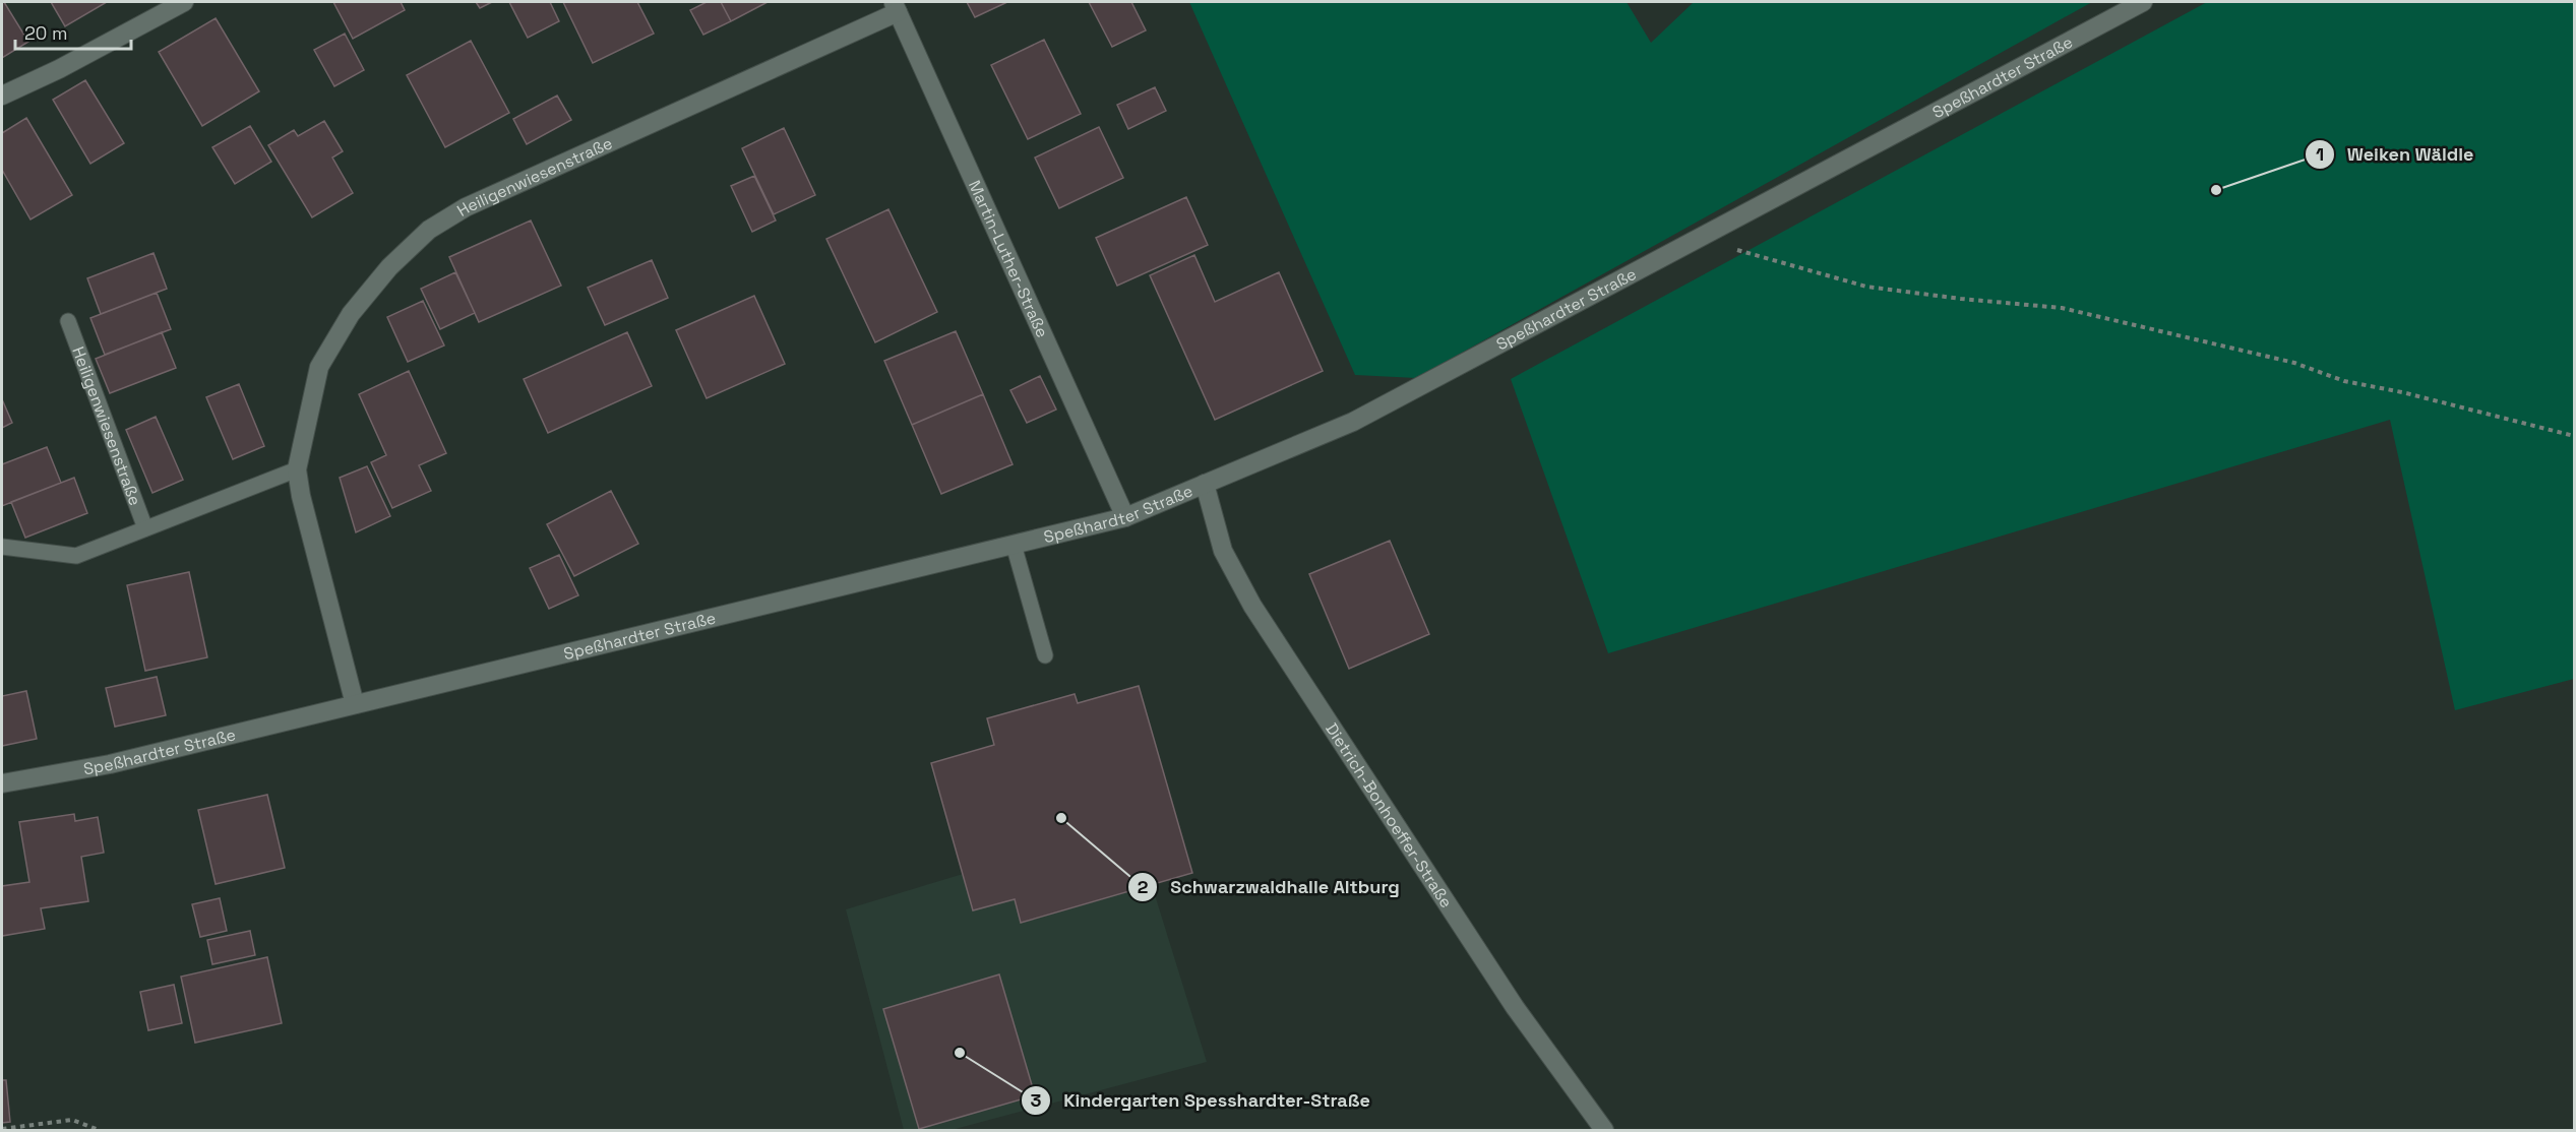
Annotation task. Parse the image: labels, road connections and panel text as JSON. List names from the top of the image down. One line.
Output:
{"streets":{"street":["Speßhardter Straße","Heiligenwiesenstraße","Martin-Luther-Straße","Dietrich-Bonhoeffer-Straße"]},"crossings":[["Speßhardter Straße","Heiligenwiesenstraße"],["Speßhardter Straße","Martin-Luther-Straße"],["Speßhardter Straße","Dietrich-Bonhoeffer-Straße"],["Heiligenwiesenstraße","Martin-Luther-Straße"]],"places":["Weiken Wäldle","Schwarzwaldhalle Altburg","Kindergarten Spesshardter-Straße"],"scale_bar":"20 m"}
